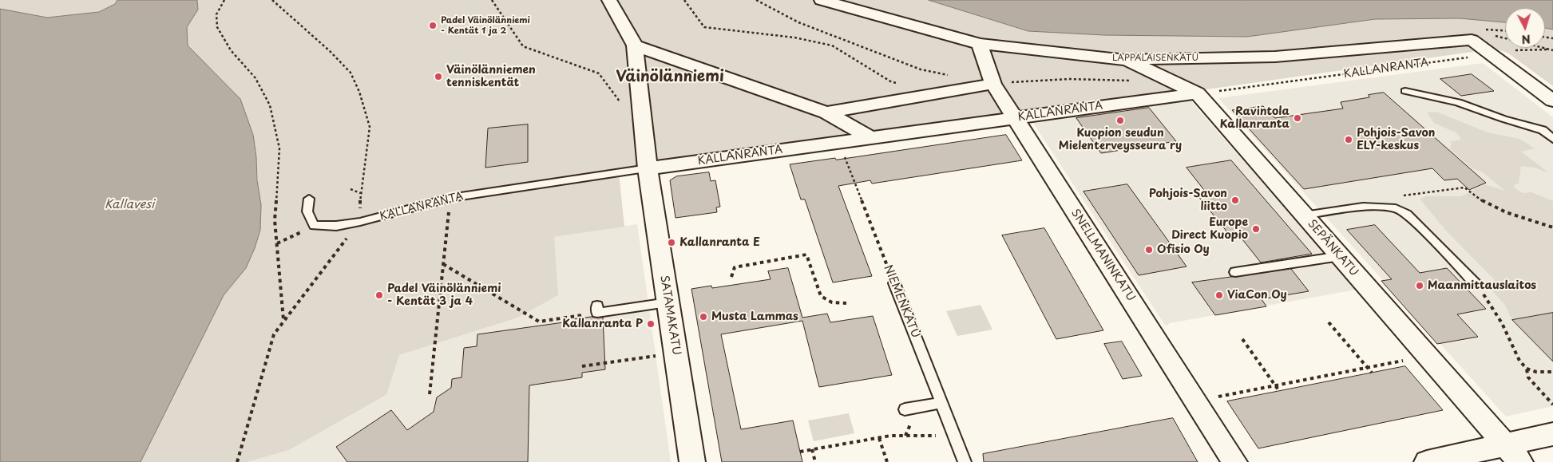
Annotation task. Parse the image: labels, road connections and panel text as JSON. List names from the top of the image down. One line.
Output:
{"streets":{"street":["LAPPALAISENKATU","KALLANRANTA","SEPÄNKATU","SNELLMANINKATU","SATAMAKATU"],"lane":["NIEMENKATU"]},"crossings":[["LAPPALAISENKATU","SEPÄNKATU"],["LAPPALAISENKATU","SNELLMANINKATU"],["KALLANRANTA","SEPÄNKATU"],["KALLANRANTA","SNELLMANINKATU"],["KALLANRANTA","NIEMENKATU"],["KALLANRANTA","SATAMAKATU"]],"districts":["Väinölänniemi"],"water":["Kallavesi"],"places":["Padel Väinölänniemi - Kentät 1 ja 2","Väinölänniemen tenniskentät","Ravintola Kallanranta","Kuopion seudun Mielenterveysseura ry","Pohjois-Savon ELY-keskus","Pohjois-Savon liitto","Europe Direct Kuopio","Kallanranta E","Ofisio Oy","Maanmittauslaitos","Padel Väinölänniemi - Kentät 3 ja 4","ViaCon Oy","Musta Lammas","Kallanranta P"],"north":"bottom"}
